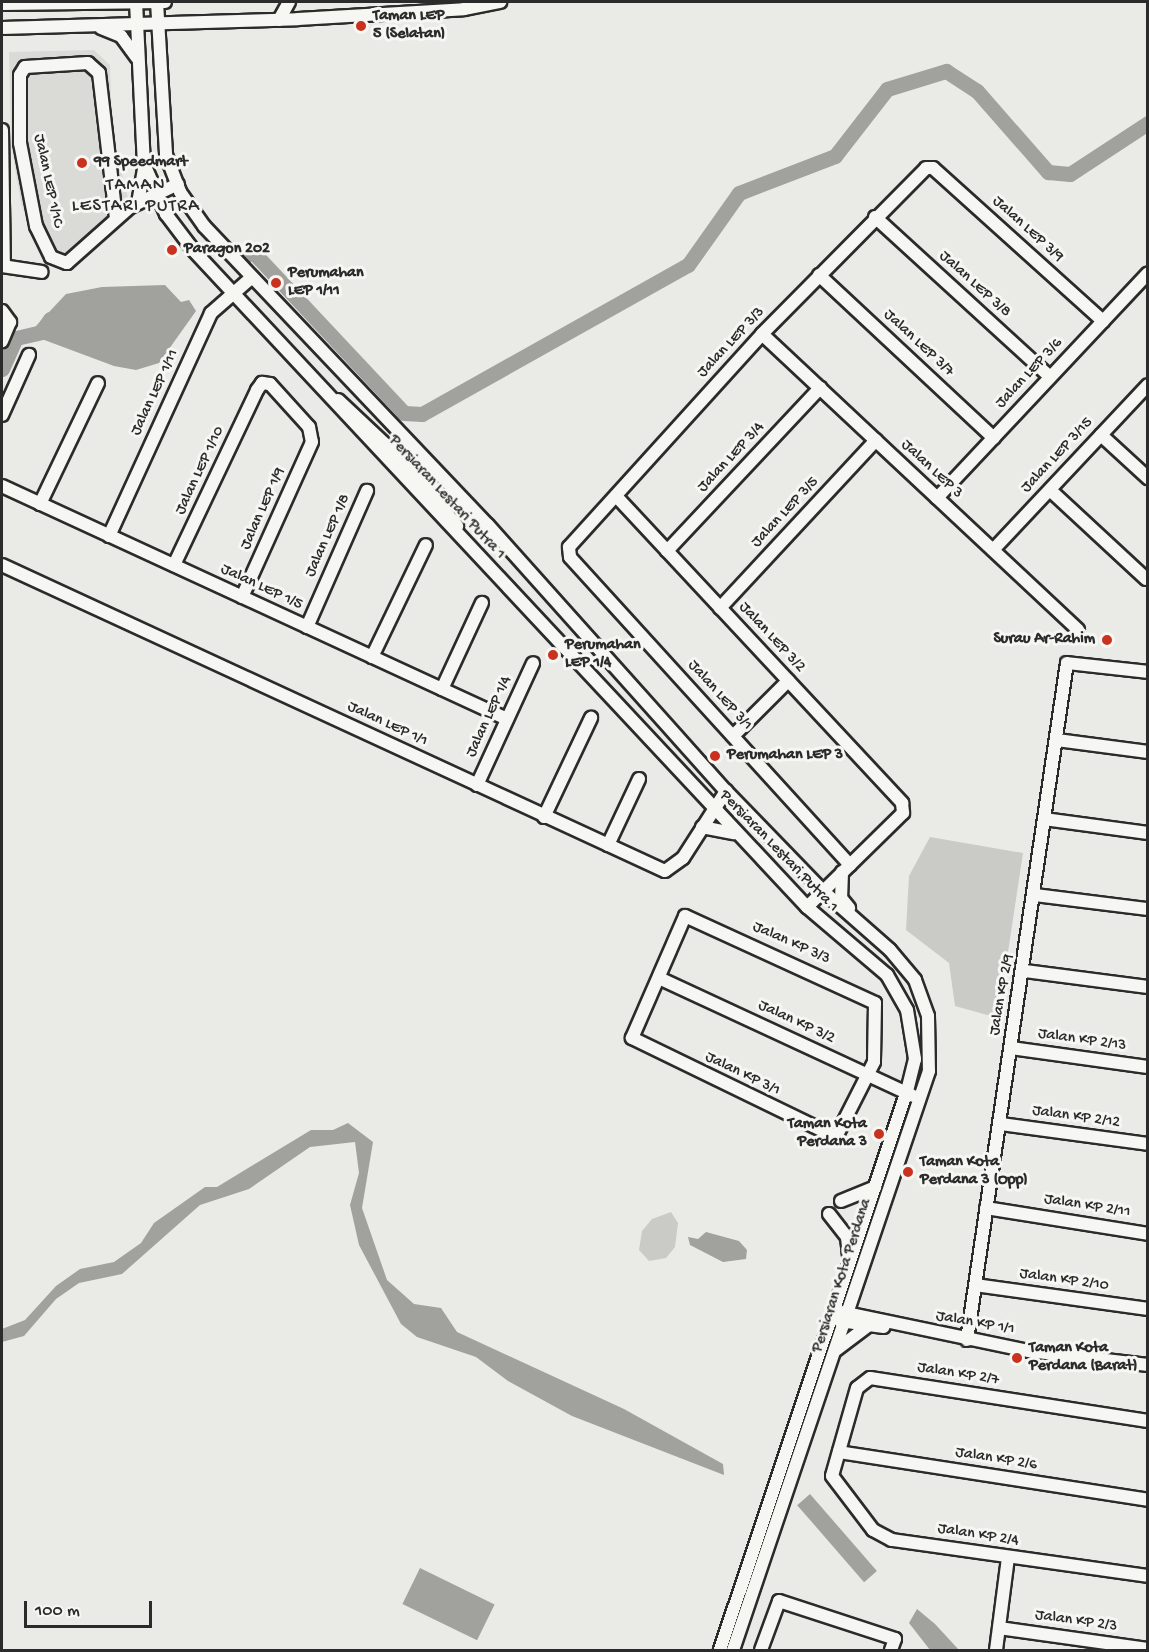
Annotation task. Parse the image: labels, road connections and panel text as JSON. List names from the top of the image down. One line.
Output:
{"streets":{"street":["Jalan LEP 1/1C","Jalan LEP 3/9","Jalan LEP 3/8","Jalan LEP 3/3","Jalan LEP 3/7","Jalan LEP 3/6","Jalan LEP 1/11","Jalan LEP 3/15","Jalan LEP 3/4","Jalan LEP 3","Jalan LEP 1/10","Persiaran Lestari Putra 1","Jalan LEP 1/9","Jalan LEP 3/5","Jalan LEP 1/8","Jalan LEP 1/5","Jalan LEP 3/2","Jalan LEP 3/1","Jalan LEP 1/4","Jalan LEP 1/1","Jalan KP 3/3","Jalan KP 2/9","Jalan KP 3/2","Jalan KP 2/13","Jalan KP 3/1","Jalan KP 2/12","Jalan KP 2/11","Persiaran Kota Perdana","Jalan KP 2/10","Jalan KP 1/1","Jalan KP 2/7","Jalan KP 2/6","Jalan KP 2/4","Jalan KP 2/3"]},"crossings":[["Jalan LEP 3/9","Jalan LEP 3/3"],["Jalan LEP 3/9","Jalan LEP 3/6"],["Jalan LEP 3/8","Jalan LEP 3/3"],["Jalan LEP 3/8","Jalan LEP 3/6"],["Jalan LEP 3/3","Jalan LEP 3/7"],["Jalan LEP 3/3","Jalan LEP 3"],["Jalan LEP 3/3","Jalan LEP 3/2"],["Jalan LEP 3/3","Jalan LEP 3/1"],["Jalan LEP 3/7","Jalan LEP 3/6"],["Jalan LEP 3/6","Jalan LEP 3"],["Jalan LEP 1/11","Persiaran Lestari Putra 1"],["Jalan LEP 1/11","Jalan LEP 1/5"],["Jalan LEP 3/15","Jalan LEP 3"],["Jalan LEP 3/4","Jalan LEP 3"],["Jalan LEP 3/4","Jalan LEP 3/2"],["Jalan LEP 3","Jalan LEP 3/5"],["Jalan LEP 1/10","Jalan LEP 1/9"],["Jalan LEP 1/10","Jalan LEP 1/5"],["Persiaran Lestari Putra 1","Jalan LEP 1/1"],["Persiaran Lestari Putra 1","Persiaran Kota Perdana"],["Jalan LEP 1/9","Jalan LEP 1/5"],["Jalan LEP 3/5","Jalan LEP 3/2"],["Jalan LEP 1/8","Jalan LEP 1/5"],["Jalan LEP 1/5","Jalan LEP 1/4"],["Jalan LEP 3/2","Jalan LEP 3/1"],["Jalan LEP 1/4","Jalan LEP 1/1"],["Jalan KP 3/3","Jalan KP 3/2"],["Jalan KP 3/3","Jalan KP 3/1"],["Jalan KP 2/9","Jalan KP 2/13"],["Jalan KP 2/9","Jalan KP 2/12"],["Jalan KP 2/9","Jalan KP 2/11"],["Jalan KP 2/9","Jalan KP 2/10"],["Jalan KP 2/9","Jalan KP 1/1"],["Jalan KP 3/2","Jalan KP 3/1"],["Jalan KP 3/2","Persiaran Kota Perdana"],["Persiaran Kota Perdana","Jalan KP 1/1"],["Jalan KP 2/7","Jalan KP 2/6"],["Jalan KP 2/7","Jalan KP 2/4"],["Jalan KP 2/6","Jalan KP 2/4"]],"districts":["TAMAN LESTARI PUTRA"],"places":["Taman LEP 5 (Selatan)","99 Speedmart","Paragon 202","Perumahan LEP 1/11","Surau Ar-Rahim","Perumahan LEP 1/4","Perumahan LEP 3","Taman Kota Perdana 3","Taman Kota Perdana 3 (Opp)","Taman Kota Perdana (Barat)"],"scale_bar":"100 m"}
